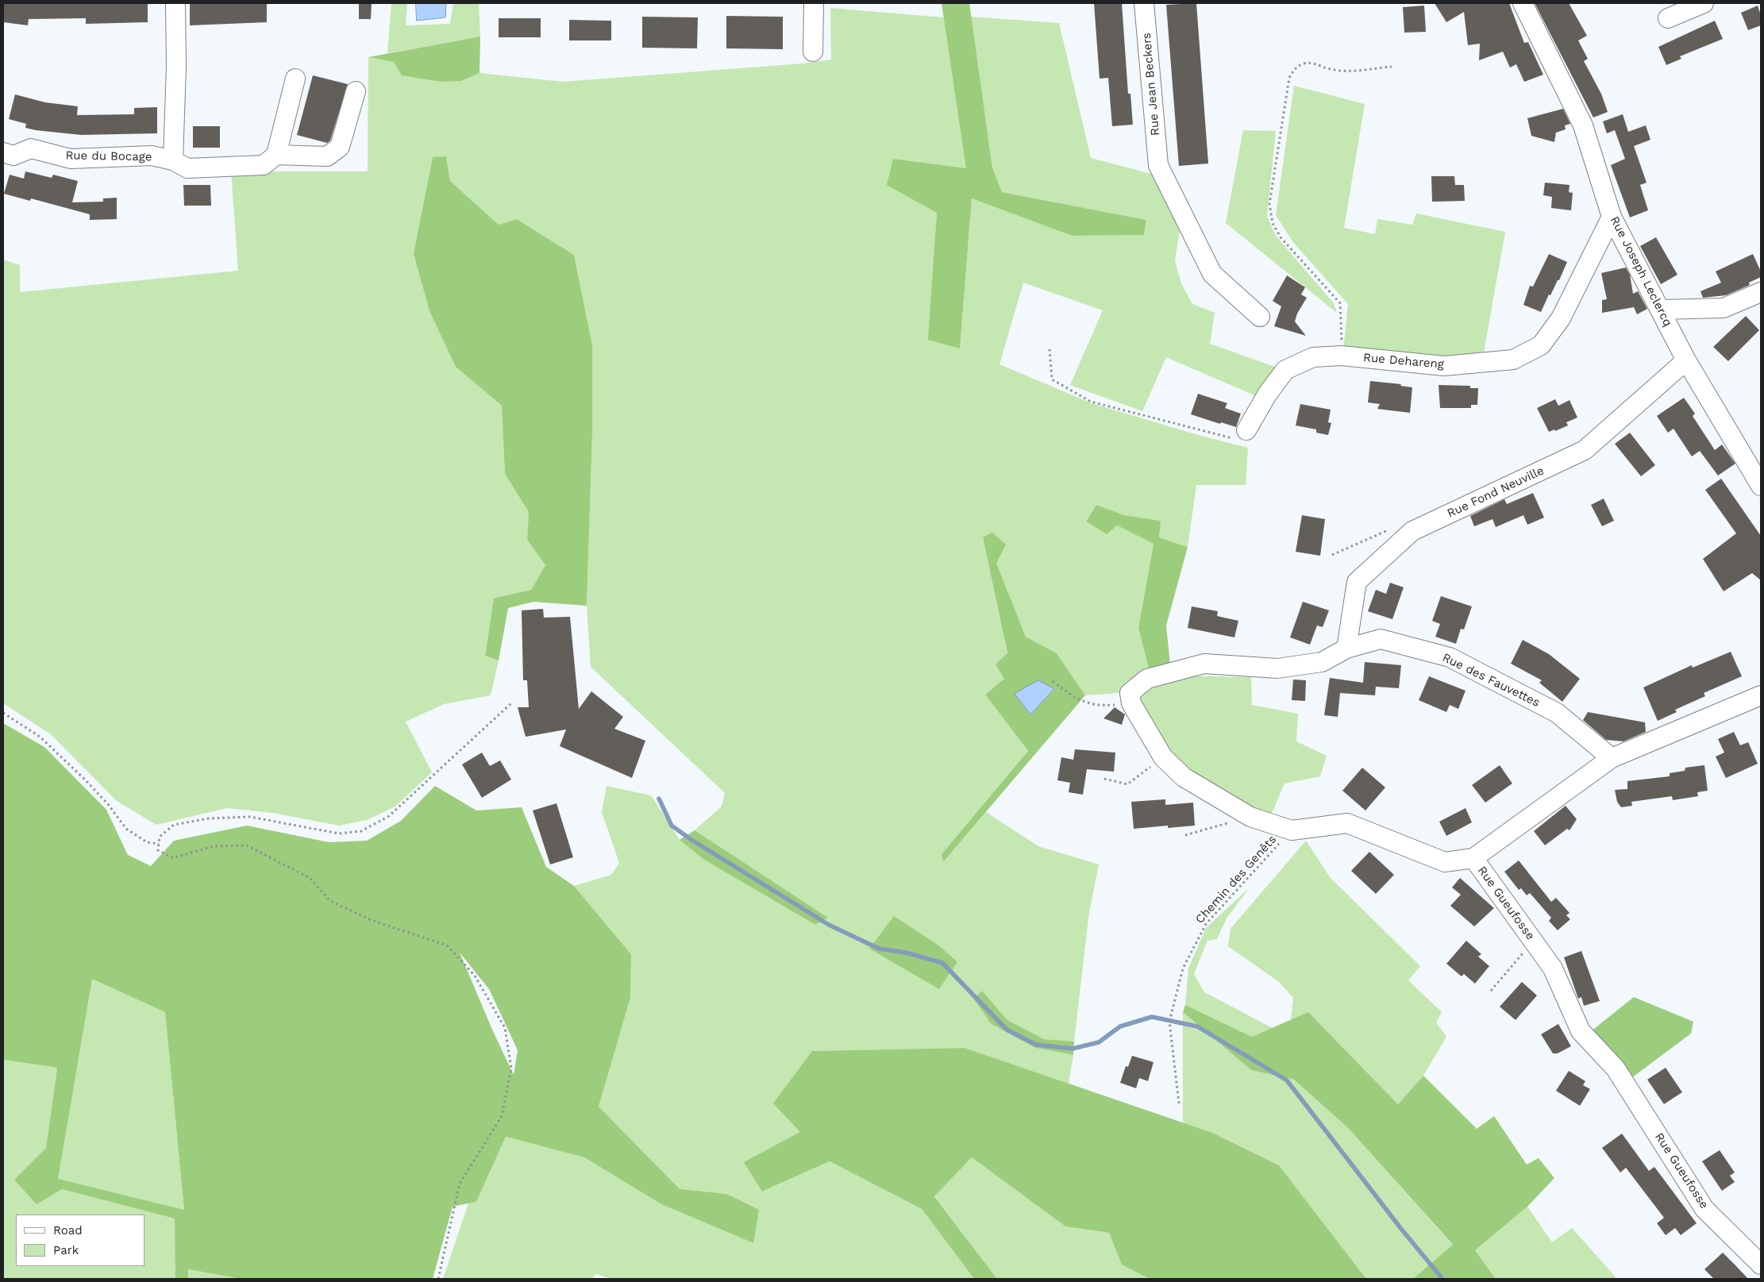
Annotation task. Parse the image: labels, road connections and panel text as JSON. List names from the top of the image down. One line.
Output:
{"streets":{"street":["Rue Jean Beckers","Rue du Bocage","Rue Joseph Leclercq","Rue Dehareng","Rue Fond Neuville","Rue des Fauvettes","Rue Gueufosse"],"path":["Chemin des Genêts"]},"crossings":[["Rue Joseph Leclercq","Rue Dehareng"],["Rue Joseph Leclercq","Rue Fond Neuville"],["Rue Fond Neuville","Rue des Fauvettes"],["Rue des Fauvettes","Rue Gueufosse"],["Chemin des Genêts","Rue Gueufosse"]],"legend":["Road","Park"]}
